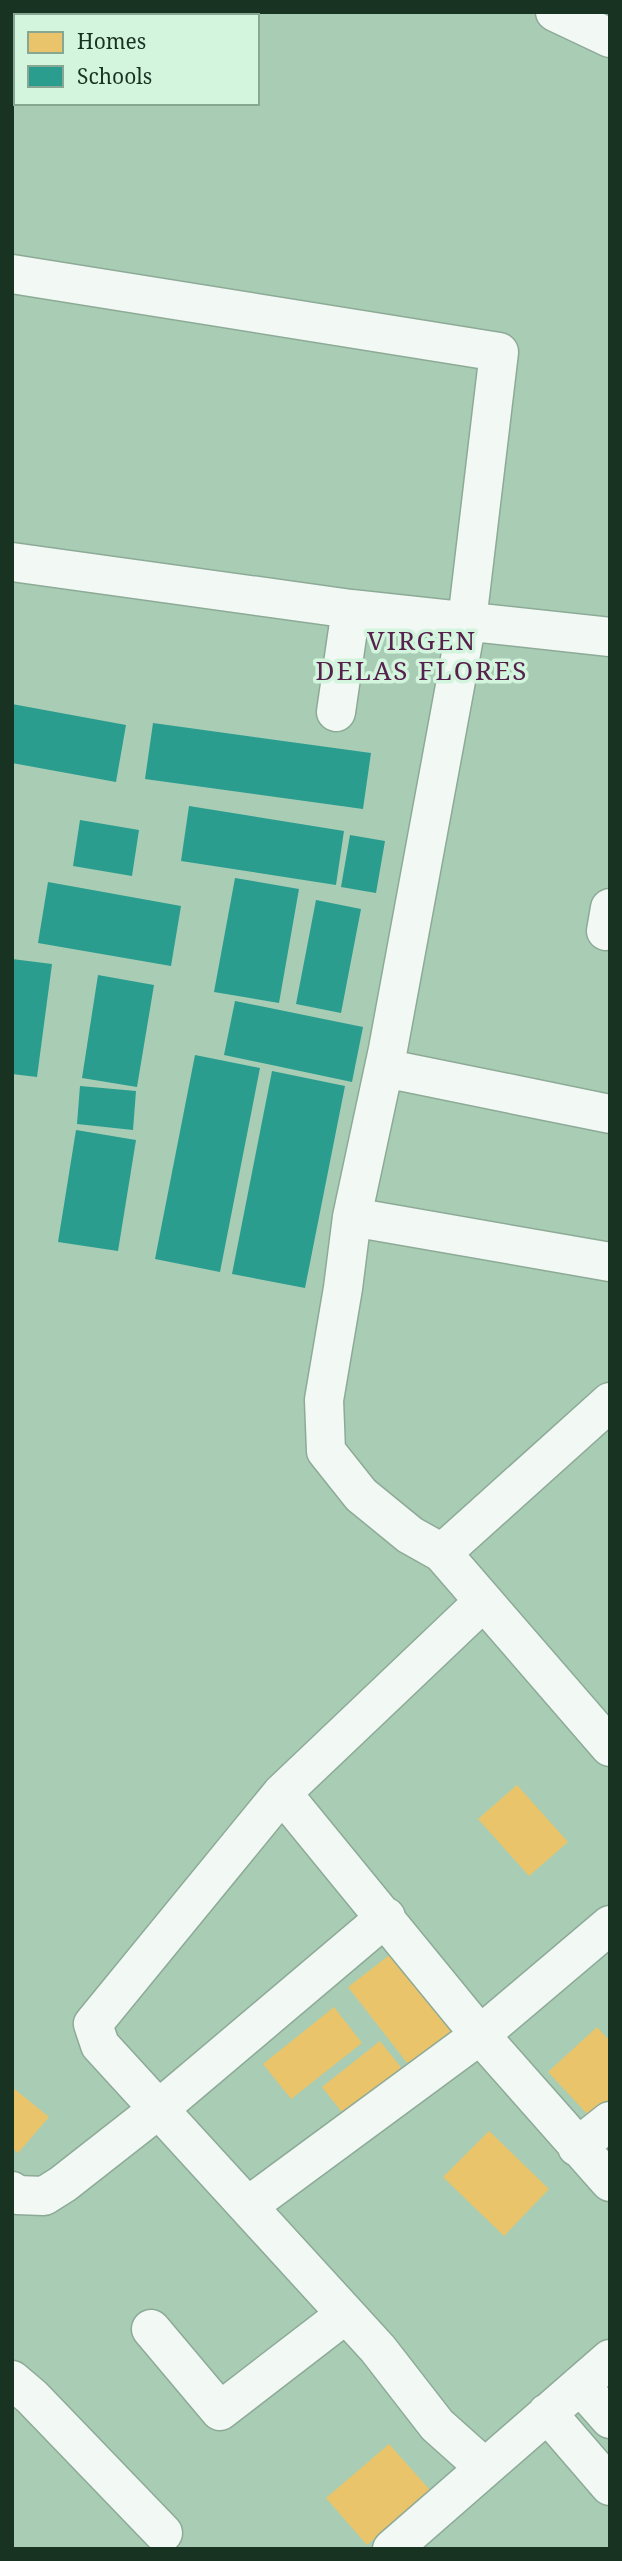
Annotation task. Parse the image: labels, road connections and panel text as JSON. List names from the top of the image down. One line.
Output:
{"districts":["VIRGEN DELAS FLORES"],"legend":["Homes","Schools"]}
